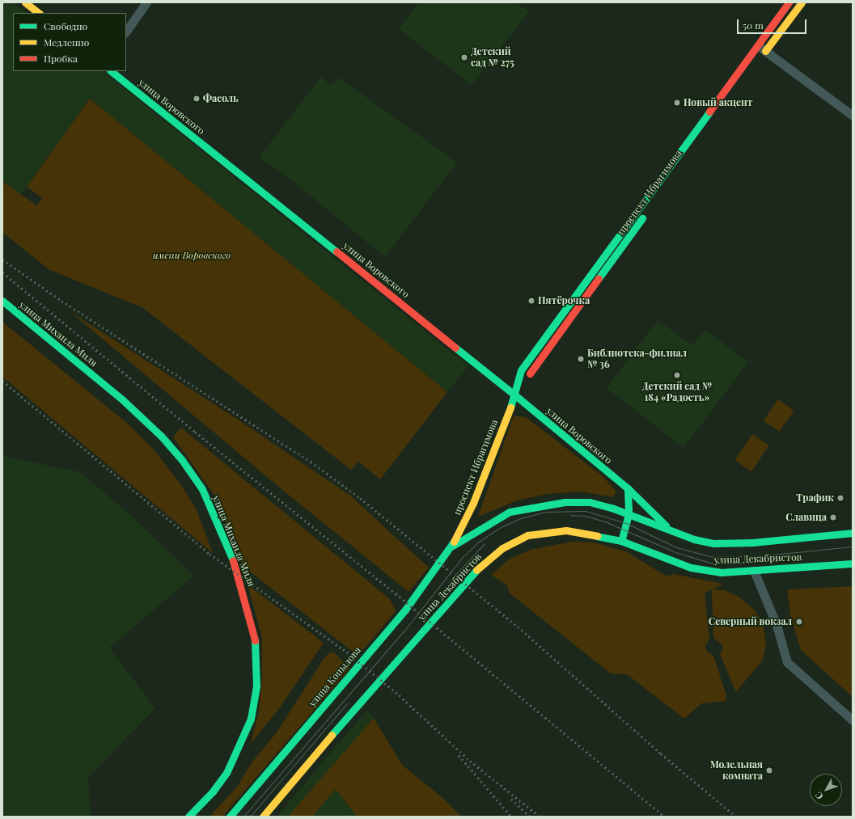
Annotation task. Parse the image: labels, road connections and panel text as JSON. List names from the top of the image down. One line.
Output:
{"streets":{"main road":["улица Воровского","проспект Ибрагимова","улица Михаила Миля","улица Декабристов","улица Копылова"]},"crossings":[["улица Воровского","проспект Ибрагимова"],["улица Воровского","улица Декабристов"],["проспект Ибрагимова","улица Декабристов"],["проспект Ибрагимова","улица Копылова"],["улица Декабристов","улица Копылова"]],"parks":["имени Воровского"],"places":["Детский сад № 275","Фасоль","Новый акцент","Пятёрочка","Библиотека-филиал № 36","Детский сад № 184 «Радость»","Трафик","Славица","Северный вокзал","Молельная комната"],"legend":["Свободно","Медленно","Пробка"],"scale_bar":"50 m","north":"bottom left"}
